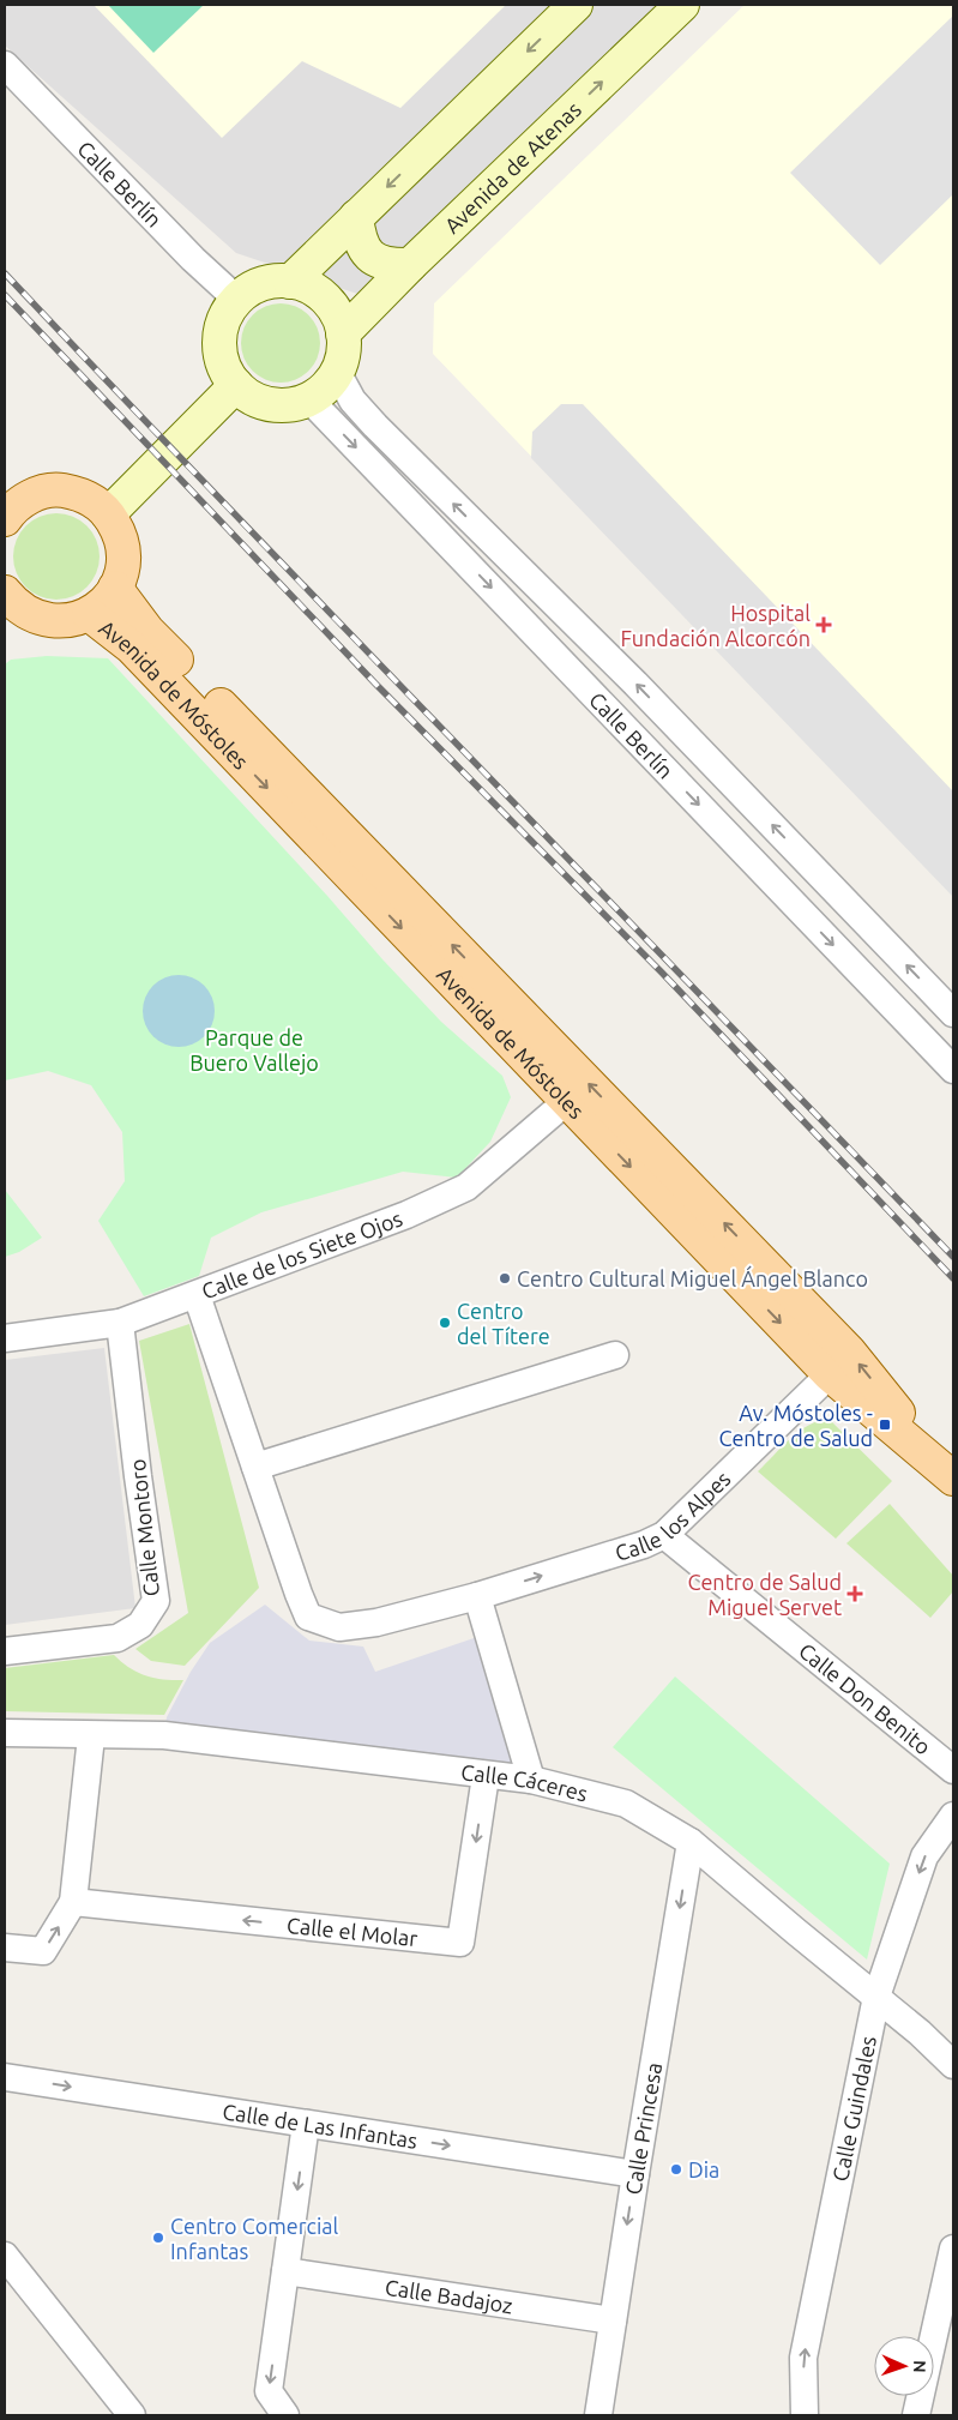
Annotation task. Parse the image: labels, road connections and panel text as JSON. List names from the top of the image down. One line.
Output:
{"streets":{"main road":["Avenida de Móstoles"],"street":["Avenida de Atenas","Calle Berlín","Calle de los Siete Ojos","Calle los Alpes","Calle Montoro","Calle Don Benito","Calle Cáceres","Calle el Molar","Calle Guindales","Calle de Las Infantas","Calle Princesa","Calle Badajoz"]},"crossings":[["Avenida de Atenas","Calle Berlín"],["Avenida de Móstoles","Calle de los Siete Ojos"],["Avenida de Móstoles","Calle los Alpes"],["Calle de los Siete Ojos","Calle los Alpes"],["Calle de los Siete Ojos","Calle Montoro"],["Calle los Alpes","Calle Don Benito"],["Calle Cáceres","Calle el Molar"],["Calle Cáceres","Calle Guindales"],["Calle Cáceres","Calle Princesa"],["Calle de Las Infantas","Calle Princesa"],["Calle Princesa","Calle Badajoz"]],"one_way":["Calle de Las Infantas","Calle Princesa"],"parks":["Parque de Buero Vallejo"],"places":{"health":["Hospital Fundación Alcorcón","Centro de Salud Miguel Servet"],"other":["Centro Cultural Miguel Ángel Blanco","Centro del Títere","Dia","Centro Comercial Infantas"],"transit":["Av. Móstoles - Centro de Salud"]},"north":"right"}
